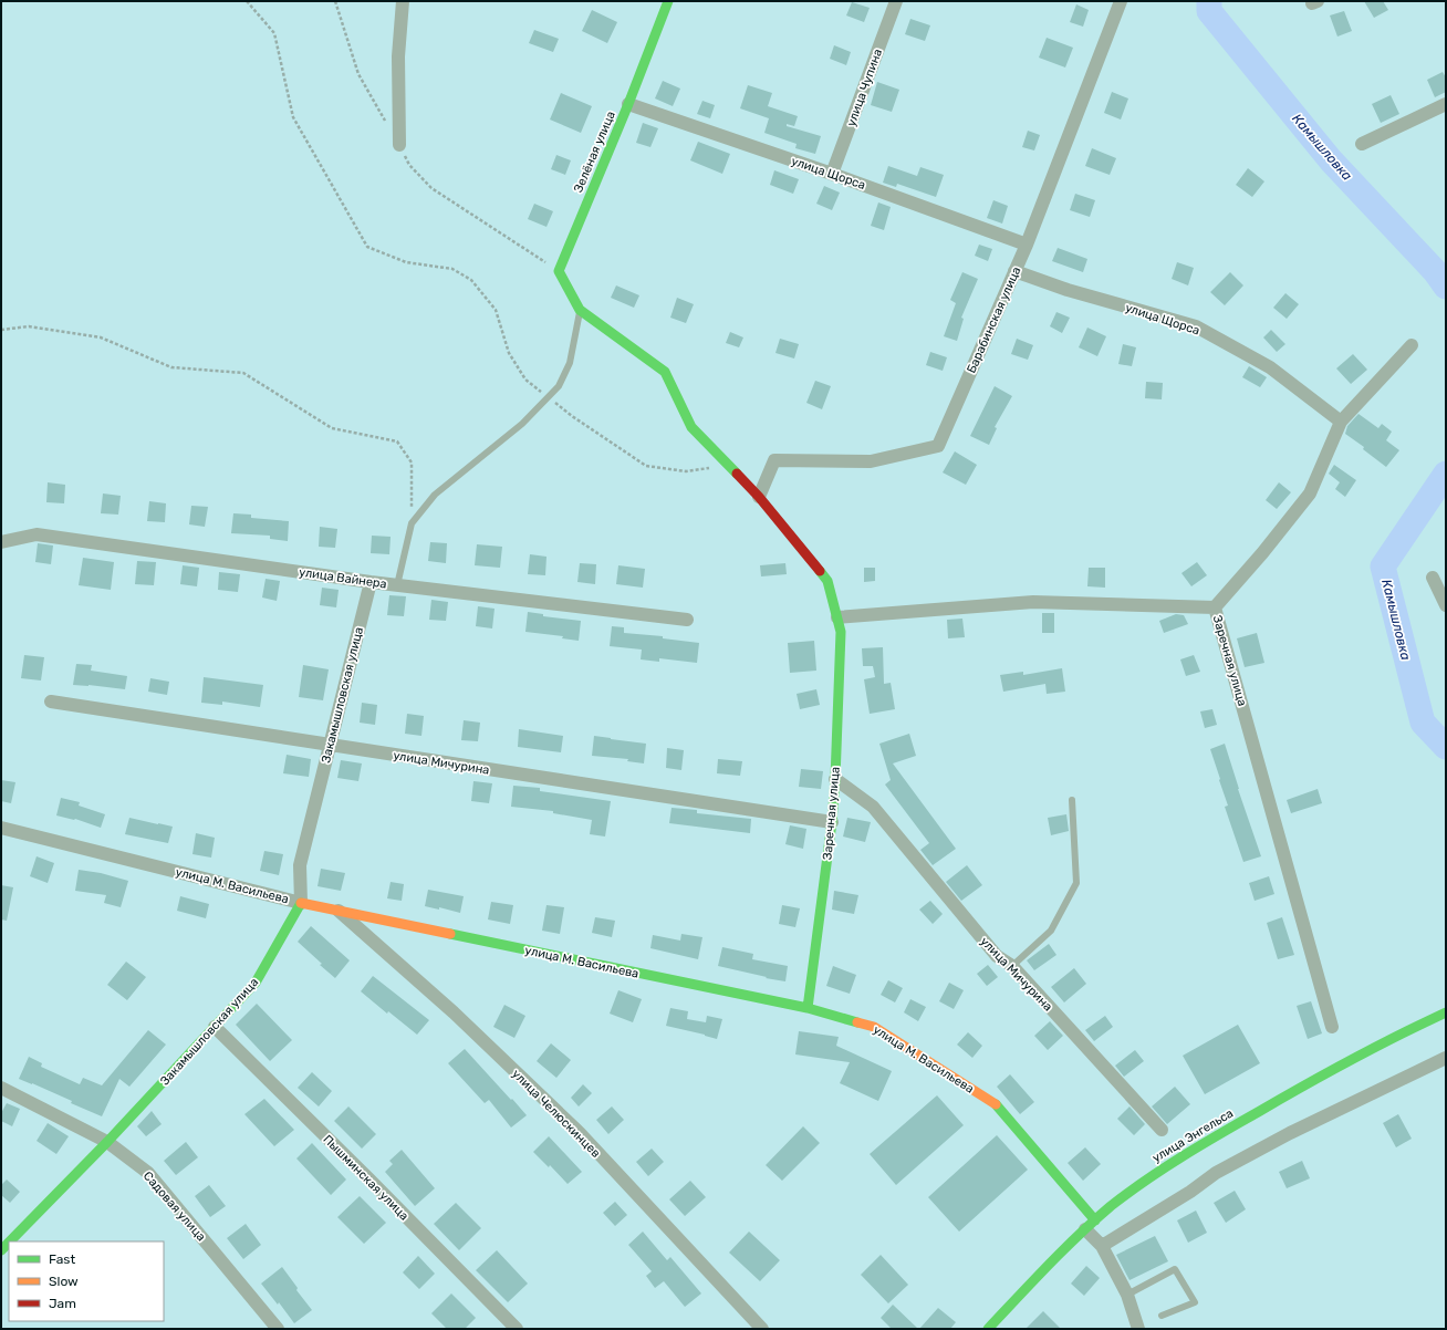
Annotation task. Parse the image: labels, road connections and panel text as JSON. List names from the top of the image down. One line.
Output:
{"streets":{"street":["улица Чупина","Зелёная улица","улица Щорса","Барабинская улица","улица Вайнера","Заречная улица","Закамышловская улица","улица Мичурина","улица М. Васильева","улица Челюскинцев","улица Энгельса","Пышминская улица","Садовая улица"]},"crossings":[["улица Чупина","улица Щорса"],["Зелёная улица","улица Щорса"],["улица Щорса","Барабинская улица"],["Барабинская улица","Заречная улица"],["улица Вайнера","Закамышловская улица"],["Заречная улица","улица Мичурина"],["Заречная улица","улица М. Васильева"],["Закамышловская улица","улица Мичурина"],["Закамышловская улица","улица М. Васильева"],["Закамышловская улица","Пышминская улица"],["Закамышловская улица","Садовая улица"],["улица М. Васильева","улица Челюскинцев"],["улица М. Васильева","улица Энгельса"]],"water":["Камышловка"],"legend":["Fast","Slow","Jam"]}
